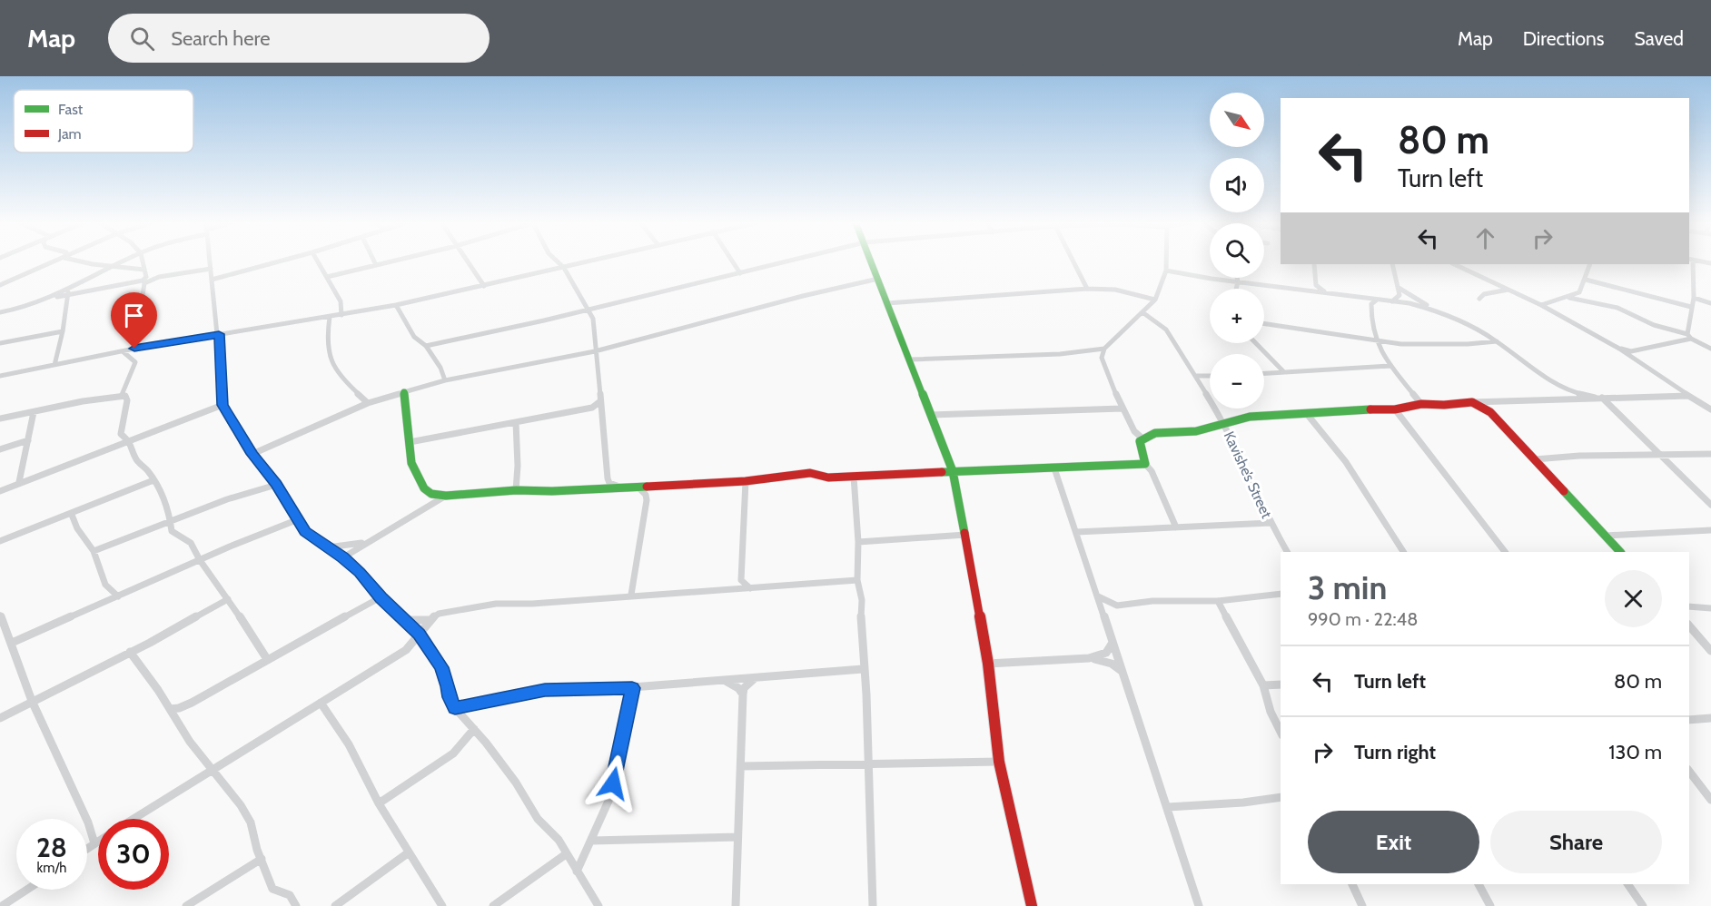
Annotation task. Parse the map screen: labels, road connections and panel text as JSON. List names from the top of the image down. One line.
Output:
{"streets":{"street":["Kavishe’s Street"]},"legend":["Fast","Jam"],"north":"bottom right","page":{"header":"Map","search":"Search here","nav":["Map","Directions","Saved"],"map_buttons":["+","−"],"turn":["80 m","Turn left"],"heading":["3 min","990 m · 22:48"],"list":[{"name":"Turn left","value":"80 m"},{"name":"Turn right","value":"130 m"}],"buttons":["Exit","Share"],"speed":"28 km/h","limit":"30"}}
